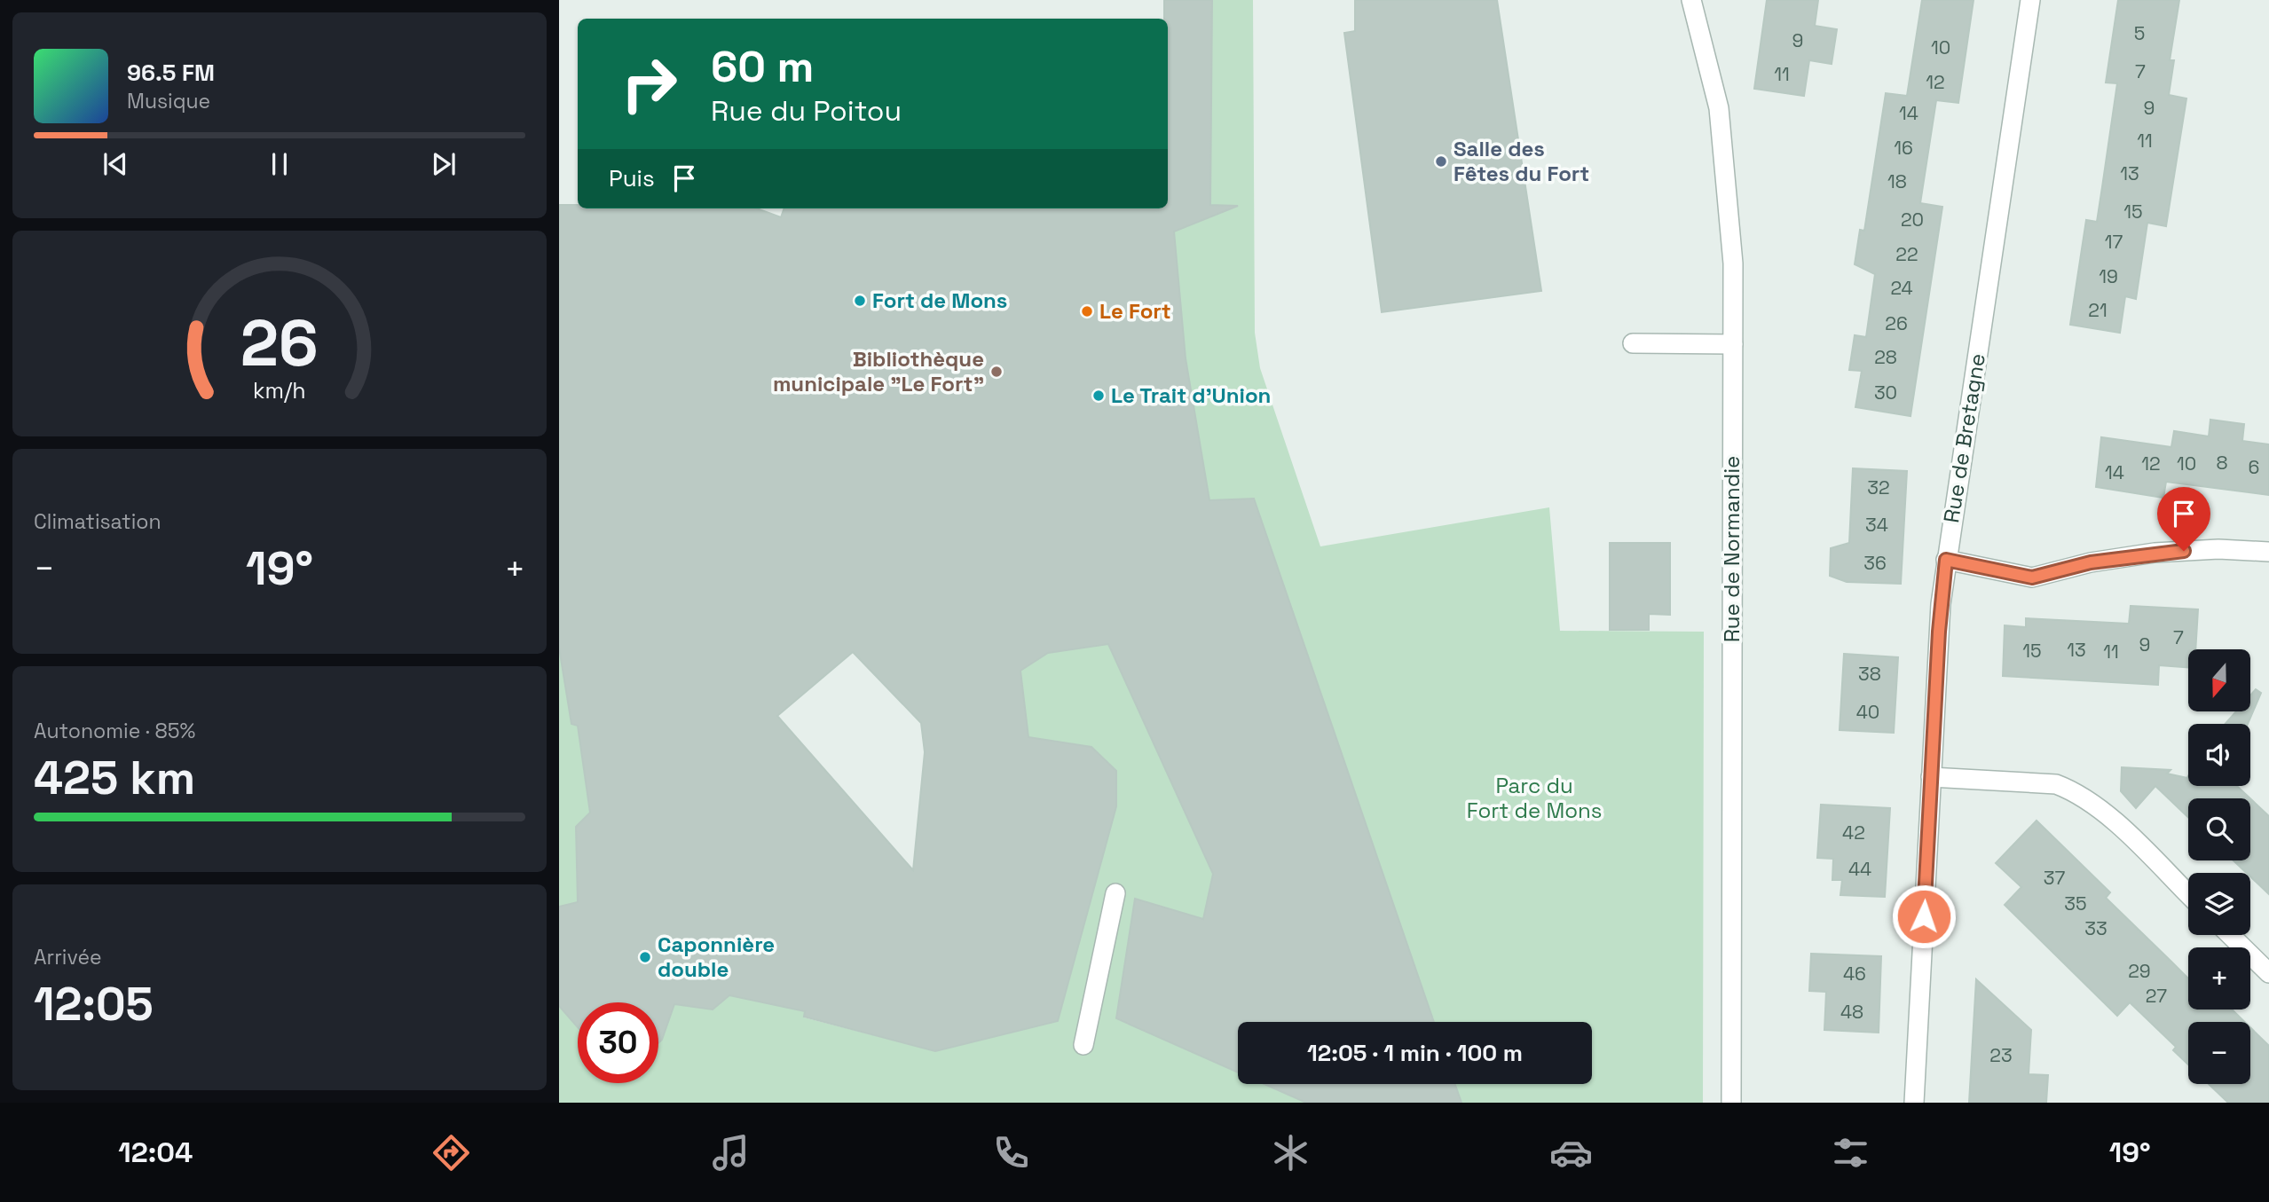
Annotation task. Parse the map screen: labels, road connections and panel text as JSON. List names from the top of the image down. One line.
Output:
{"streets":{"street":["Rue de Bretagne","Rue de Normandie"]},"parks":["Parc du Fort de Mons"],"places":["Salle des Fêtes du Fort","Fort de Mons","Le Fort","Bibliothèque municipale \"Le Fort\"","Le Trait d'Union","Caponnière double"],"house_numbers":["5","9","10","7","11","12","9","14","11","16","13","18","15","20","17","22","19","24","21","26","28","30","8","12","10","6","14","32","34","36","7","9","13","15","11","38","40","42","44","37","35","33","29","46","27","48","23"],"north":"bottom","page":{"turn":["60 m","Rue du Poitou"],"song":["96.5 FM","Musique"],"then":"Puis","tile":["Climatisation",["Autonomie · 85%","425 km"],["Arrivée","12:05"]],"heat":["−","19°","+"],"map_buttons":["+","−"],"limit":"30","trip":"12:05 · 1 min · 100 m","tabs":["12:04","19°"],"gauge":["26","km/h"]}}
